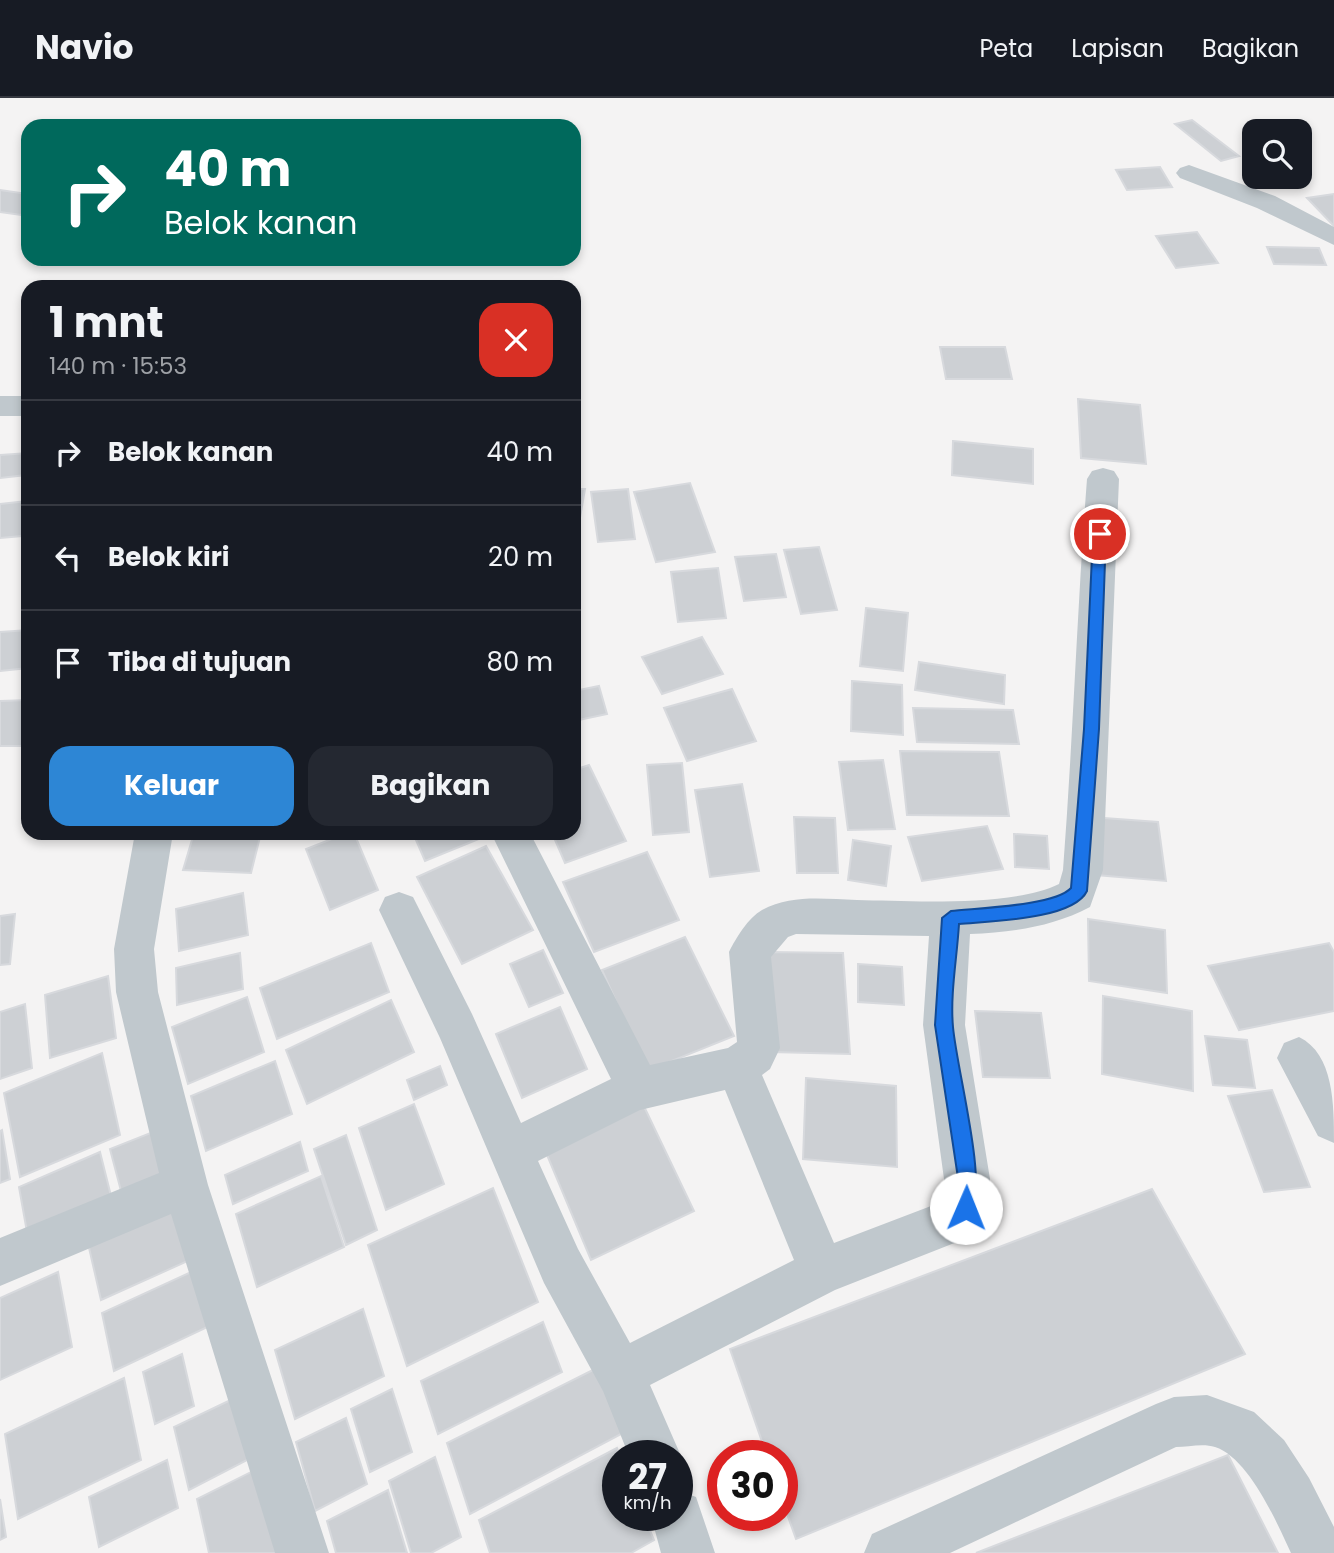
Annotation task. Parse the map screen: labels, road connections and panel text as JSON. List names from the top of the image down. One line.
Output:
{"page":{"header":"Navio","nav":["Peta","Lapisan","Bagikan"],"turn":["40 m","Belok kanan"],"heading":["1 mnt","140 m · 15:53"],"list":[{"name":"Belok kanan","value":"40 m"},{"name":"Belok kiri","value":"20 m"},{"name":"Tiba di tujuan","value":"80 m"}],"buttons":["Keluar","Bagikan"],"speed":"27 km/h","limit":"30"}}
